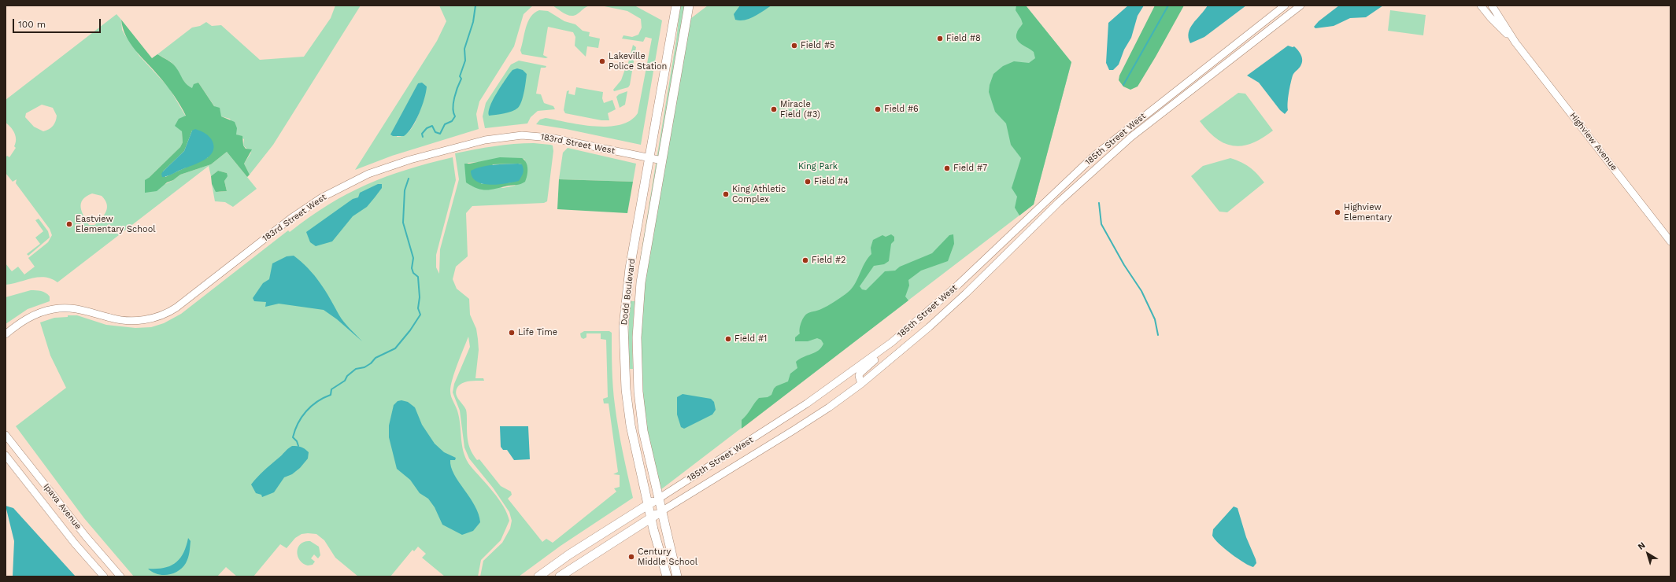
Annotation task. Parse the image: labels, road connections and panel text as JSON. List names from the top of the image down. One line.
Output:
{"streets":{"main road":["185th Street West","Dodd Boulevard"],"street":["Highview Avenue","183rd Street West","Ipava Avenue"]},"crossings":[["185th Street West","Dodd Boulevard"],["183rd Street West","Dodd Boulevard"]],"parks":["King Park"],"places":["Field #8","Field #5","Lakeville Police Station","Miracle Field (#3)","Field #6","Field #7","Field #4","King Athletic Complex","Highview Elementary","Eastview Elementary School","Field #2","Life Time","Field #1","Century Middle School"],"scale_bar":"100 m","north":"top left"}
